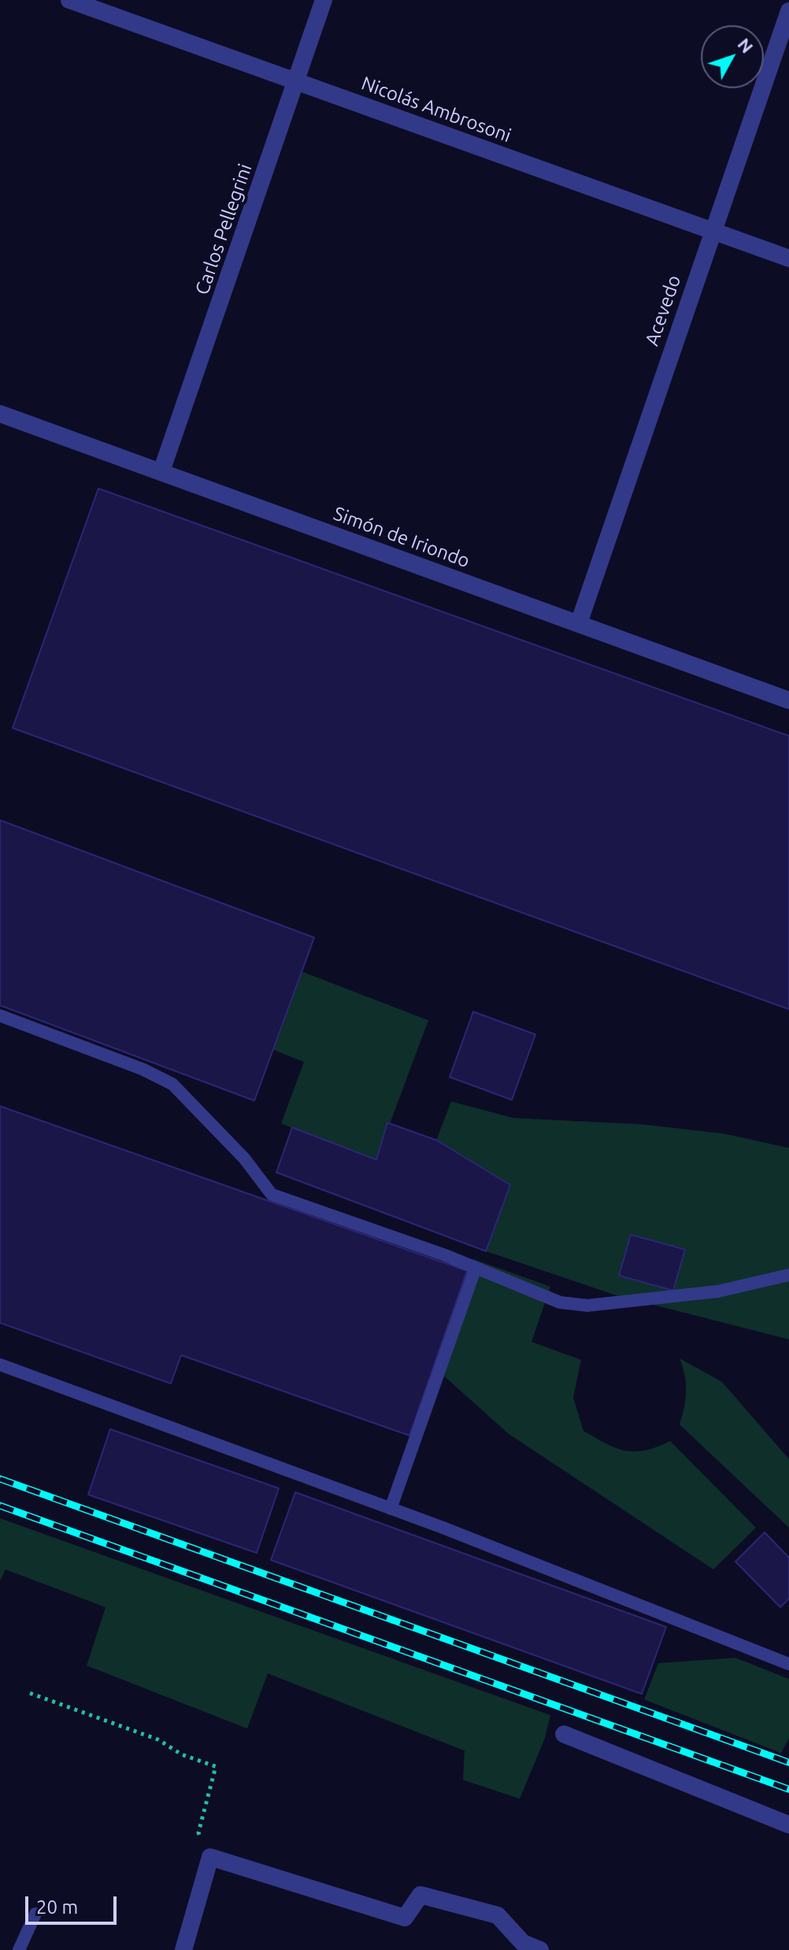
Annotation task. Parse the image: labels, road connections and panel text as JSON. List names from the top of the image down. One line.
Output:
{"streets":{"street":["Nicolás Ambrosoni","Carlos Pellegrini","Acevedo","Simón de Iriondo"]},"crossings":[["Nicolás Ambrosoni","Carlos Pellegrini"],["Nicolás Ambrosoni","Acevedo"],["Carlos Pellegrini","Simón de Iriondo"],["Acevedo","Simón de Iriondo"]],"scale_bar":"20 m","north":"top right"}
